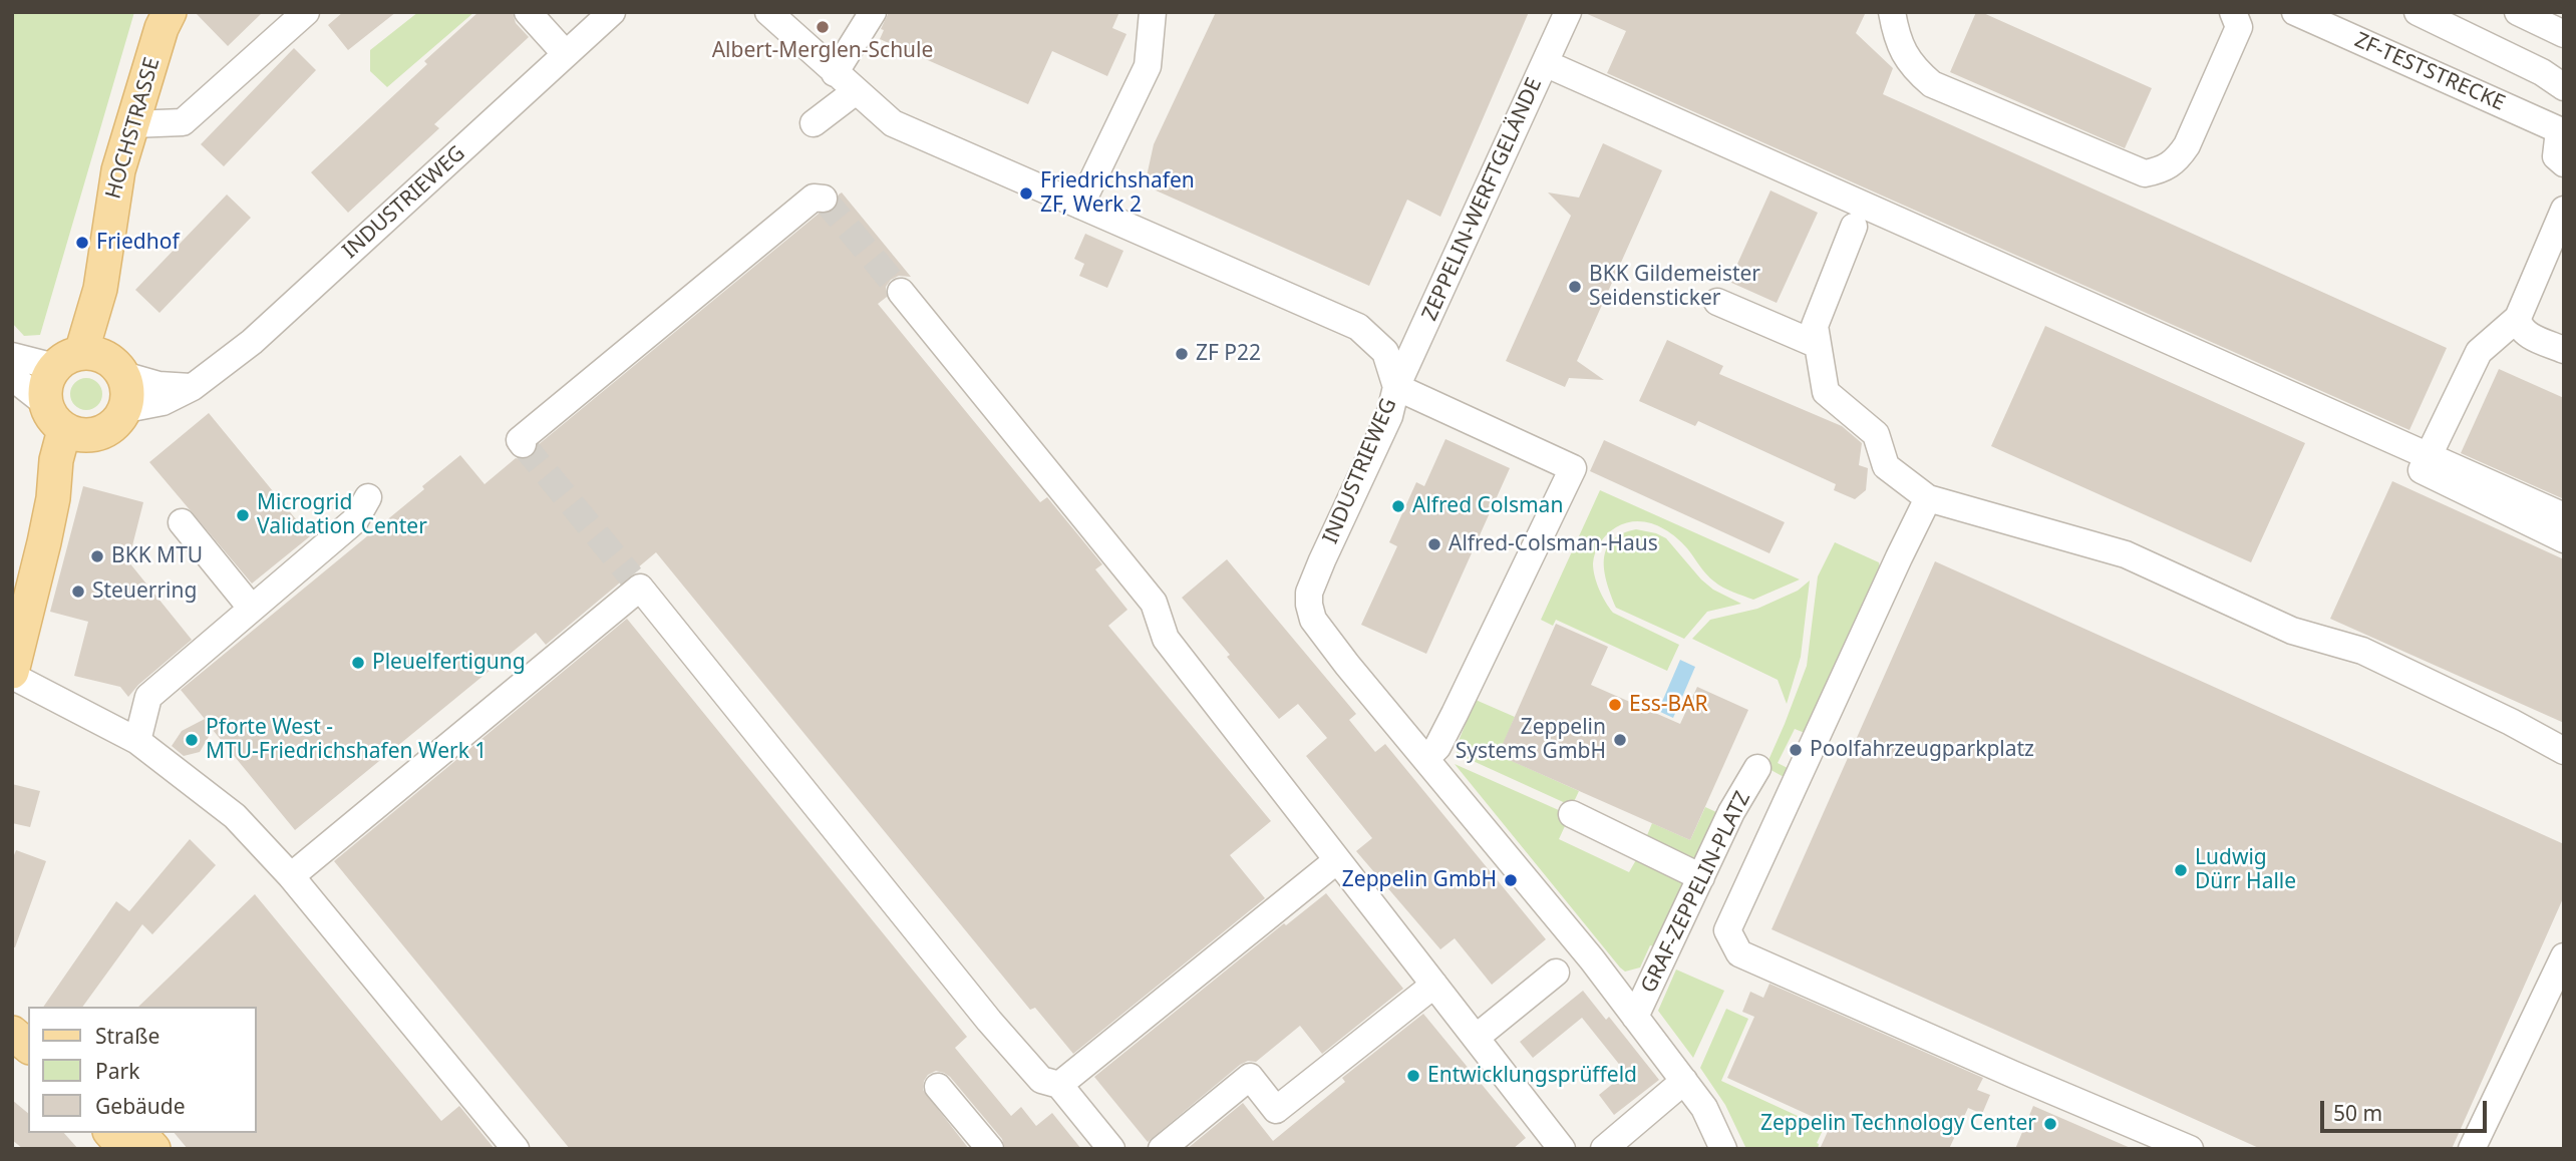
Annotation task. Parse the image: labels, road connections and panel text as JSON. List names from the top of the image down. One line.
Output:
{"streets":{"main road":["HOCHSTRASSE"],"street":["ZF-TESTSTRECKE","ZEPPELIN-WERFTGELÄNDE","INDUSTRIEWEG","GRAF-ZEPPELIN-PLATZ"]},"crossings":[["HOCHSTRASSE","INDUSTRIEWEG"],["ZEPPELIN-WERFTGELÄNDE","INDUSTRIEWEG"],["INDUSTRIEWEG","GRAF-ZEPPELIN-PLATZ"]],"places":["Albert-Merglen-Schule","Friedrichshafen ZF, Werk 2","Friedhof","BKK Gildemeister Seidensticker","ZF P22","Alfred Colsman","Microgrid Validation Center","Alfred-Colsman-Haus","BKK MTU","Steuerring","Pleuelfertigung","Ess-BAR","Pforte West - MTU-Friedrichshafen Werk 1","Zeppelin Systems GmbH","Poolfahrzeugparkplatz","Ludwig Dürr Halle","Zeppelin GmbH","Entwicklungsprüffeld","Zeppelin Technology Center"],"legend":["Straße","Park","Gebäude"],"scale_bar":"50 m"}
